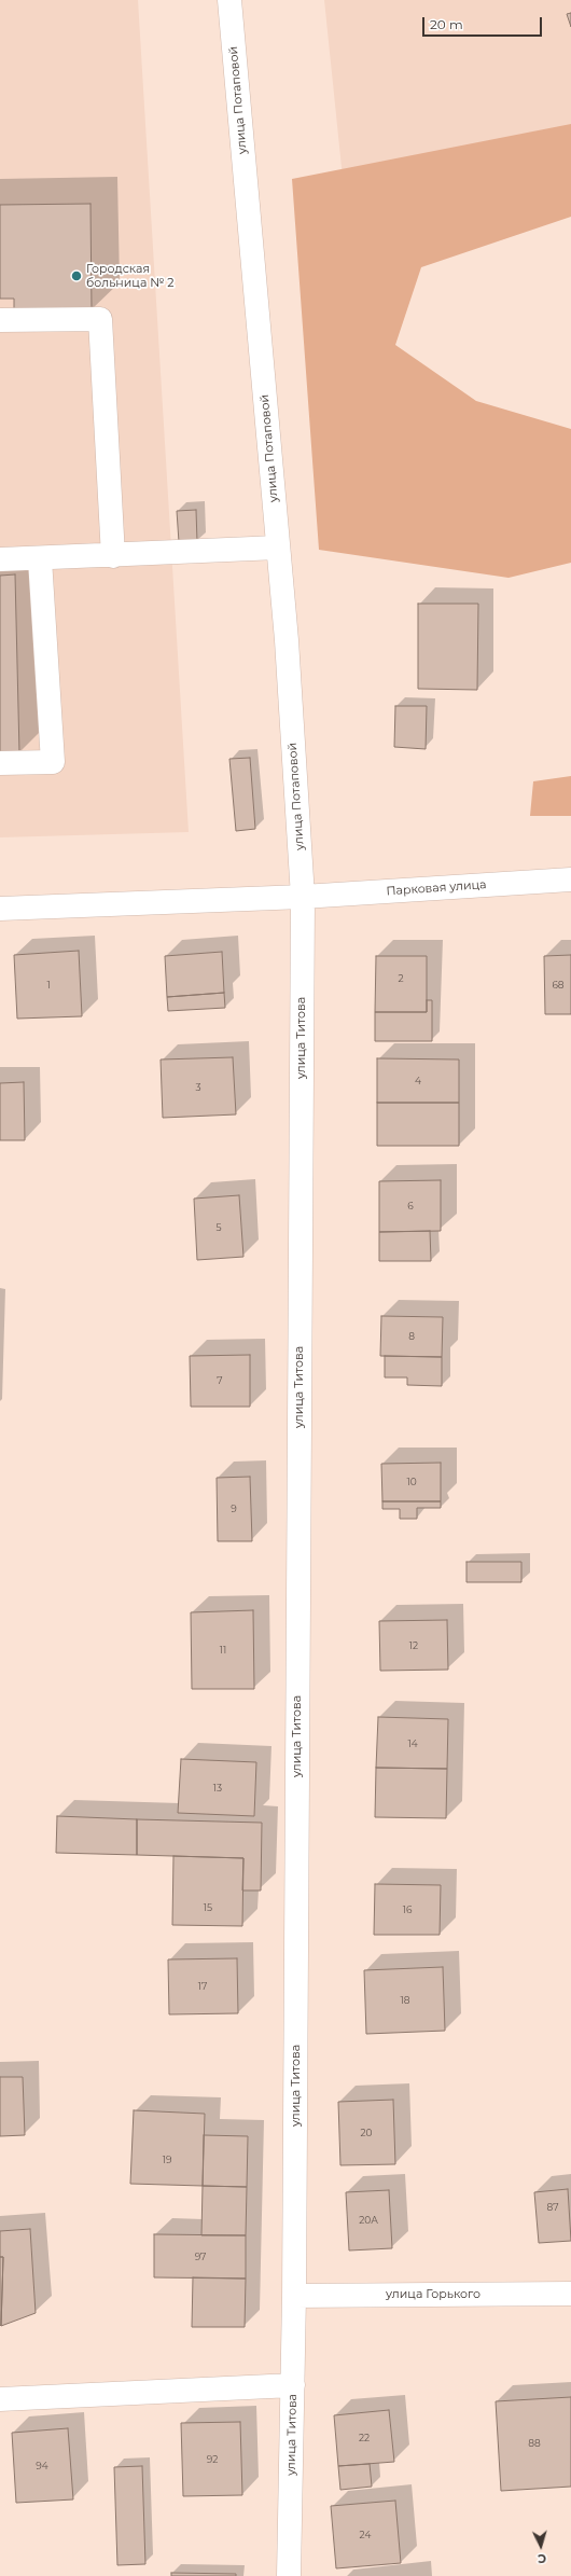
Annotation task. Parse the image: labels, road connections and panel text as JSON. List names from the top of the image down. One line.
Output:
{"streets":{"street":["улица Потаповой","Парковая улица","улица Титова","улица Горького"]},"crossings":[["улица Потаповой","Парковая улица"],["улица Потаповой","улица Титова"],["Парковая улица","улица Титова"],["улица Титова","улица Горького"]],"places":["Городская больница № 2"],"house_numbers":["2","1","68","4","3","6","5","8","7","10","9","12","11","14","13","15","16","17","18","20","19","87","20А","97","22","88","92","94","24"],"scale_bar":"20 m","north":"bottom"}
